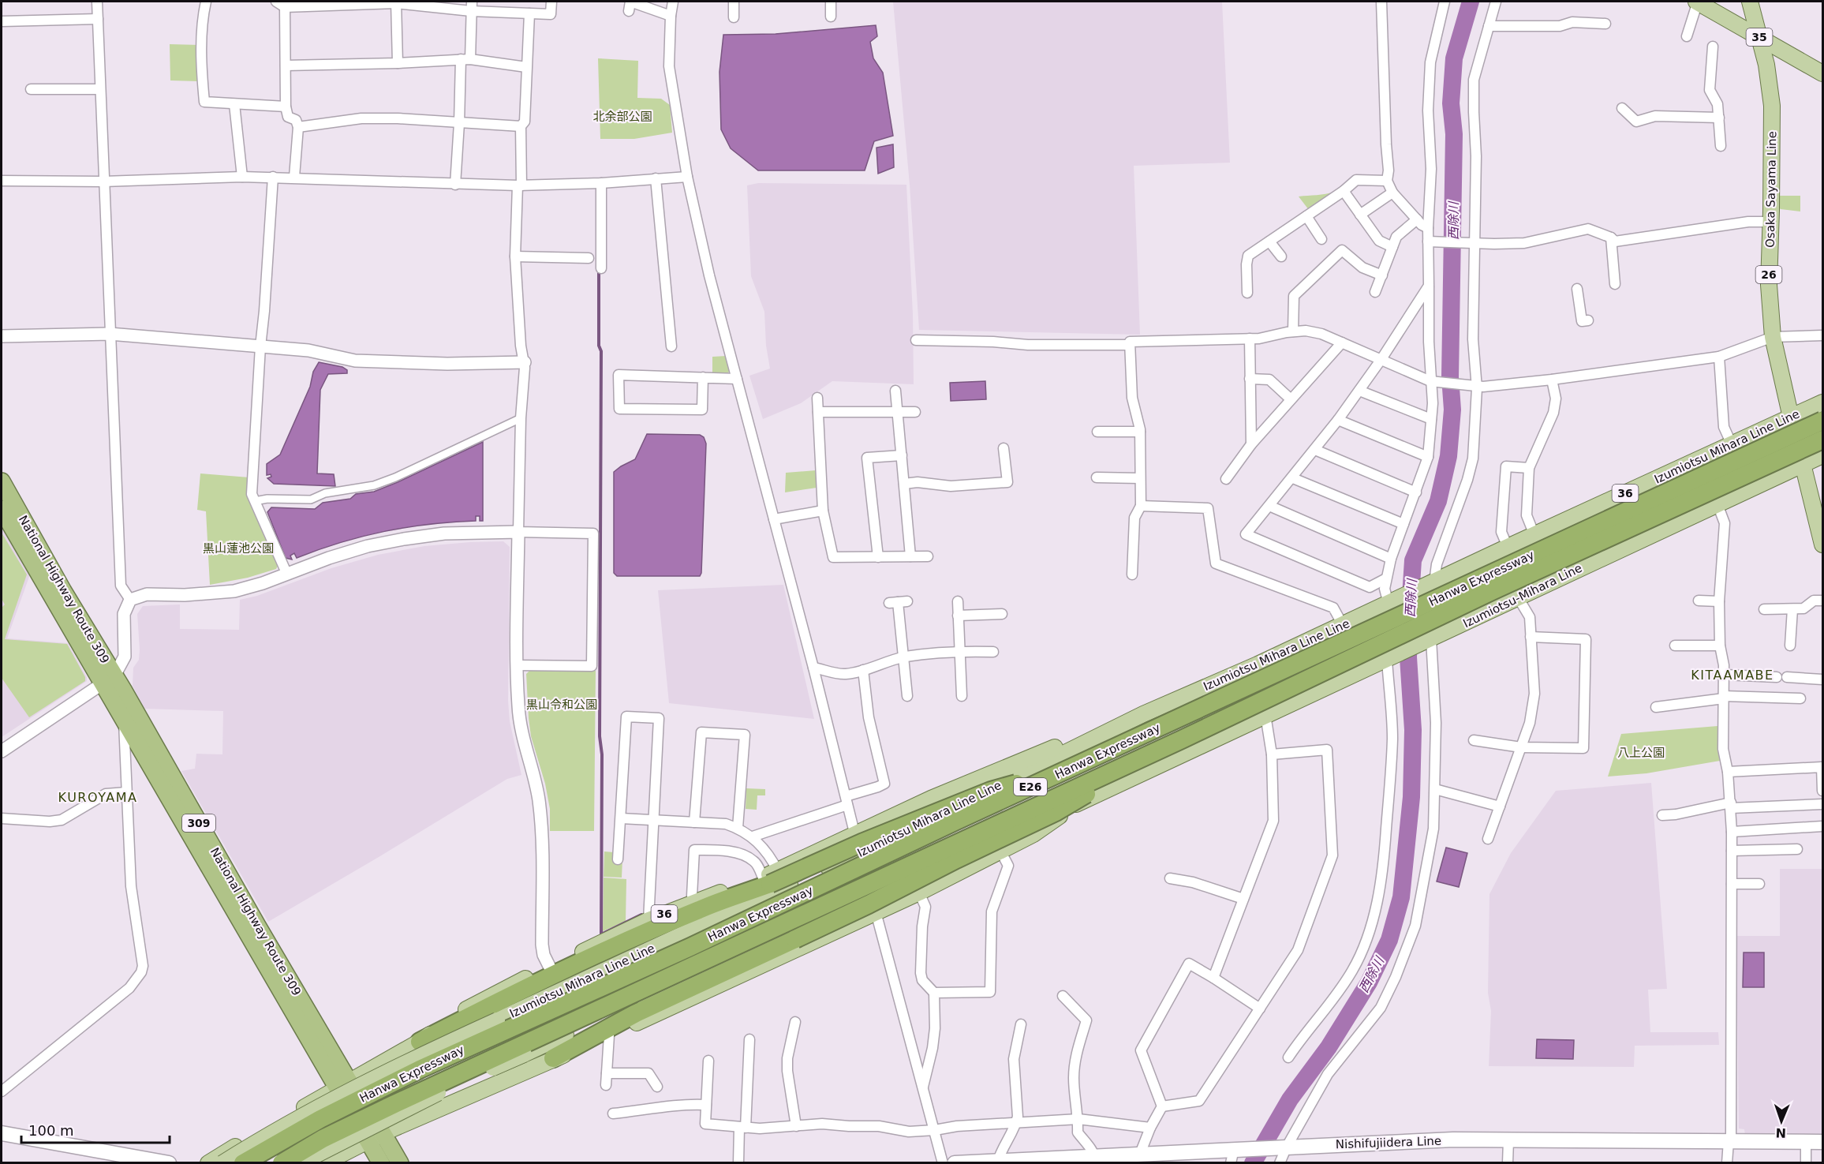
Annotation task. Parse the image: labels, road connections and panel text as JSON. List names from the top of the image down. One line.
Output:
{"streets":{"highway":["Hanwa Expressway","National Highway Route 309","E26","309"],"main road":["35","Osaka Sayama Line","26","Izumiotsu Mihara Line Line","36","Izumiotsu-Mihara Line","Nishifujiidera Line"]},"crossings":[["35","Osaka Sayama Line"],["Osaka Sayama Line","Izumiotsu Mihara Line Line"],["Izumiotsu Mihara Line Line","36"],["36","National Highway Route 309"]],"districts":["KITAAMABE","KUROYAMA"],"water":["西除川"],"parks":["北余部公園","黒山蓮池公園","黒山令和公園","八上公園"],"scale_bar":"100 m","north":"bottom"}
